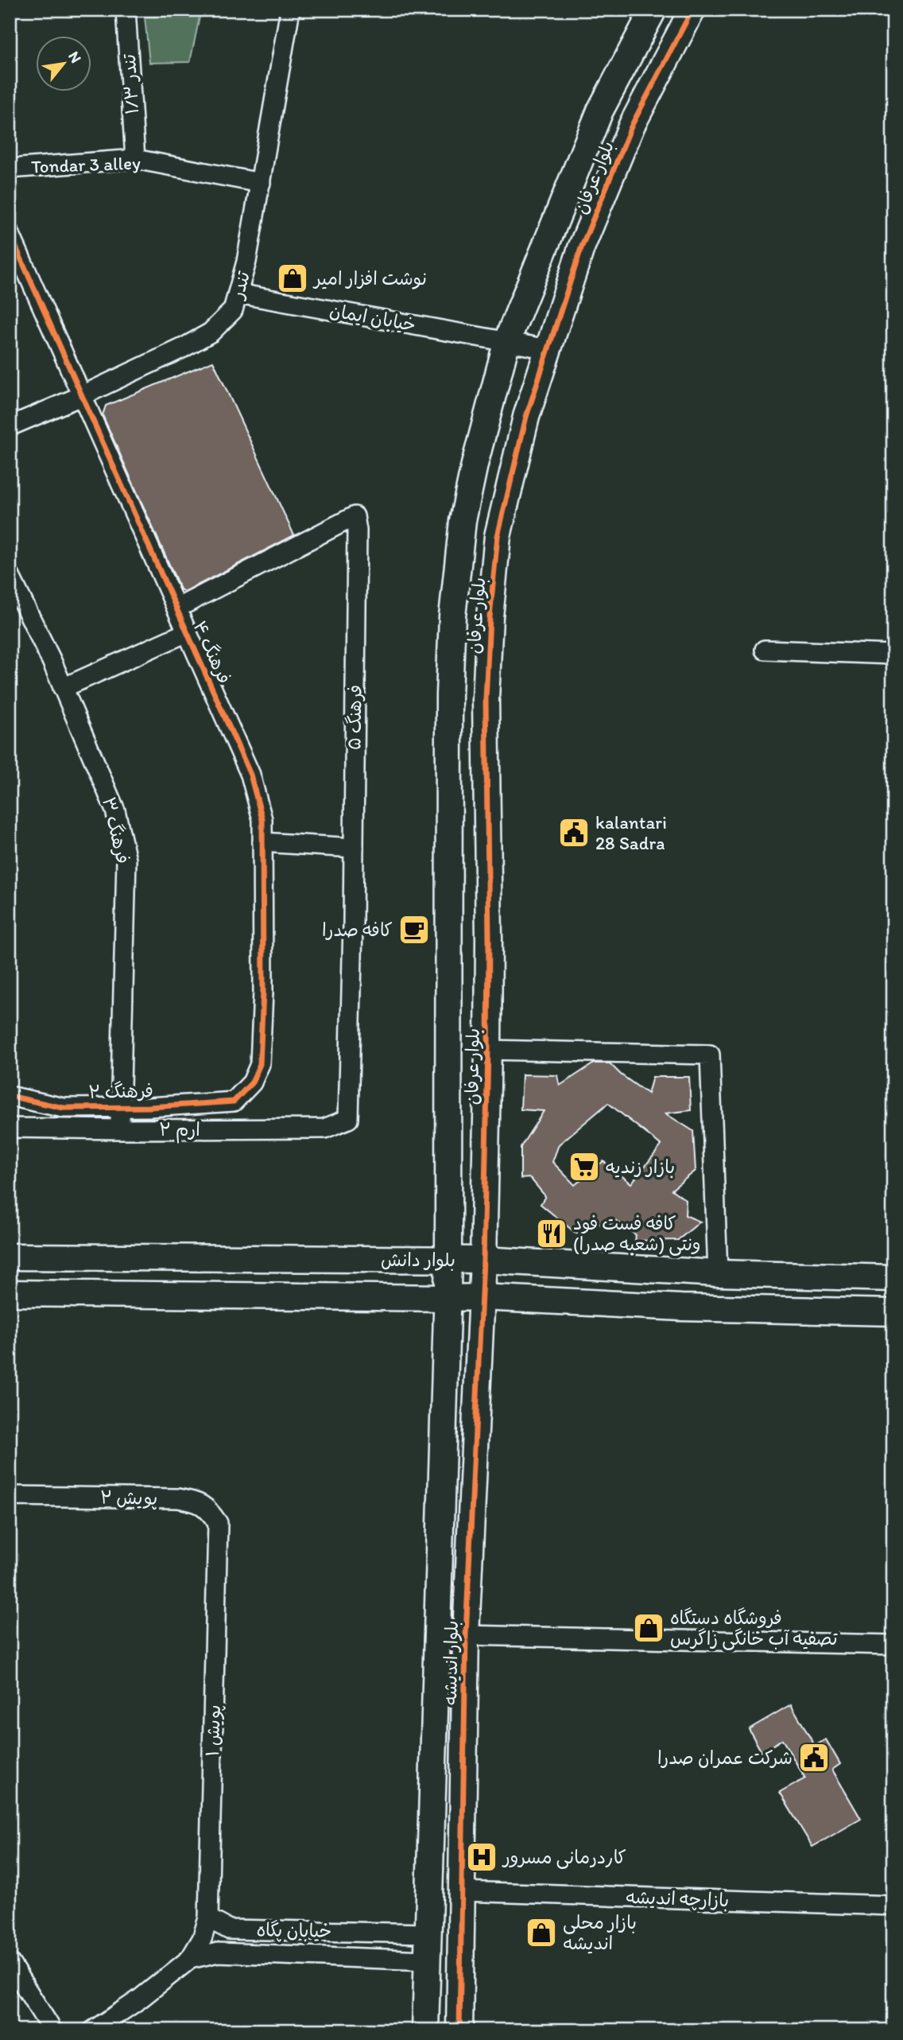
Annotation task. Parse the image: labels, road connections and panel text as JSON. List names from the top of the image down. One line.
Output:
{"streets":{"street":["تندر ۱/۳","Tondar 3 alley","بلوار عرفان","تندر","خیابان ایمان","فرهنگ ۴","فرهنگ ۵","فرهنگ ۳","فرهنگ ۲","ارم ۲","بلوار دانش","پویش ۲","بلوار اندیشه","پویش ۱","بازارچه اندیشه","خیابان پگاه"]},"crossings":[["تندر ۱/۳","Tondar 3 alley"],["Tondar 3 alley","تندر"],["بلوار عرفان","خیابان ایمان"],["بلوار عرفان","بلوار دانش"],["بلوار عرفان","بلوار اندیشه"],["تندر","خیابان ایمان"],["تندر","فرهنگ ۴"],["فرهنگ ۴","فرهنگ ۵"],["فرهنگ ۴","فرهنگ ۲"],["فرهنگ ۵","ارم ۲"],["فرهنگ ۳","فرهنگ ۲"],["فرهنگ ۳","ارم ۲"],["بلوار دانش","بلوار اندیشه"],["پویش ۲","پویش ۱"],["بلوار اندیشه","بازارچه اندیشه"],["بلوار اندیشه","خیابان پگاه"],["پویش ۱","خیابان پگاه"]],"places":{"shop":["نوشت افزار امیر","فروشگاه دستگاه تصفیه آب خانگی زاگرس","بازار محلی اندیشه"],"public building":["kalantari 28 Sadra","شرکت عمران صدرا"],"cafe":["کافه صدرا"],"supermarket":["بازار زندیه"],"restaurant":["کافه فست فود ونتی (شعبه صدرا)"],"hospital":["کاردرمانی مسرور"]},"north":"top right"}
